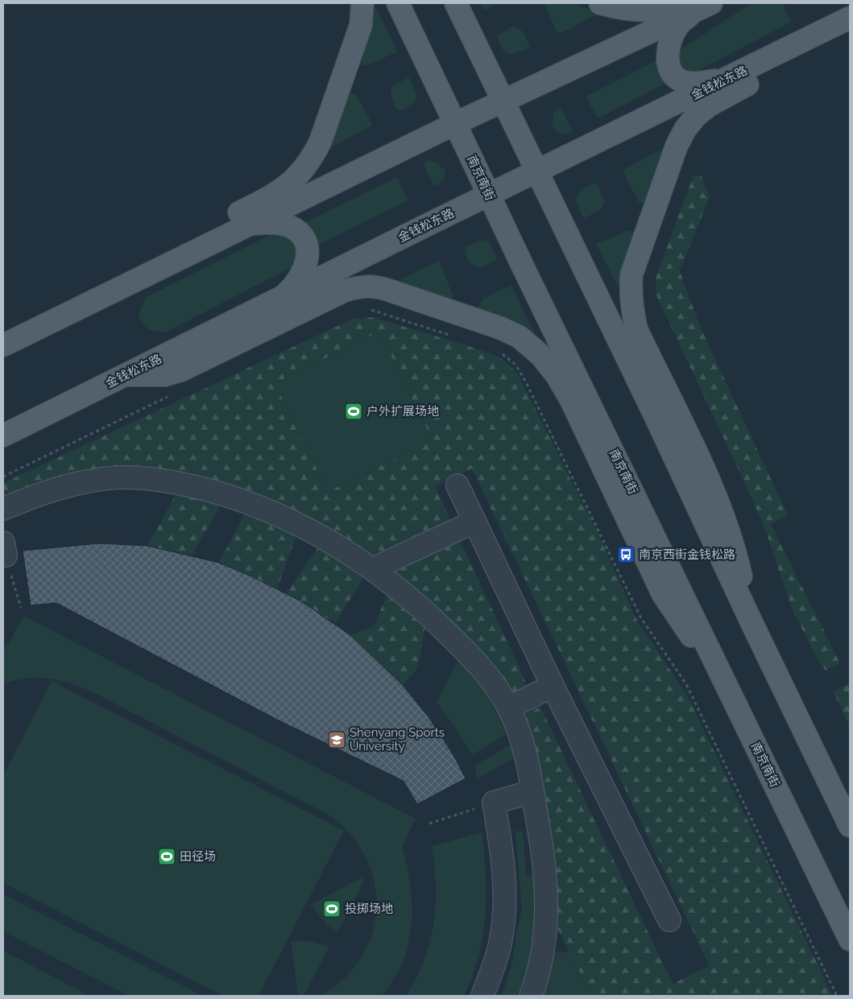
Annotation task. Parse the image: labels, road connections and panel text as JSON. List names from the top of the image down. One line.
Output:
{"streets":{"main road":["金钱松东路","南京南街"]},"crossings":[["金钱松东路","南京南街"]],"places":{"sports":["户外扩展场地","田径场","投掷场地"],"bus stop":["南京西街金钱松路"],"school or university":["Shenyang Sports University"]}}
